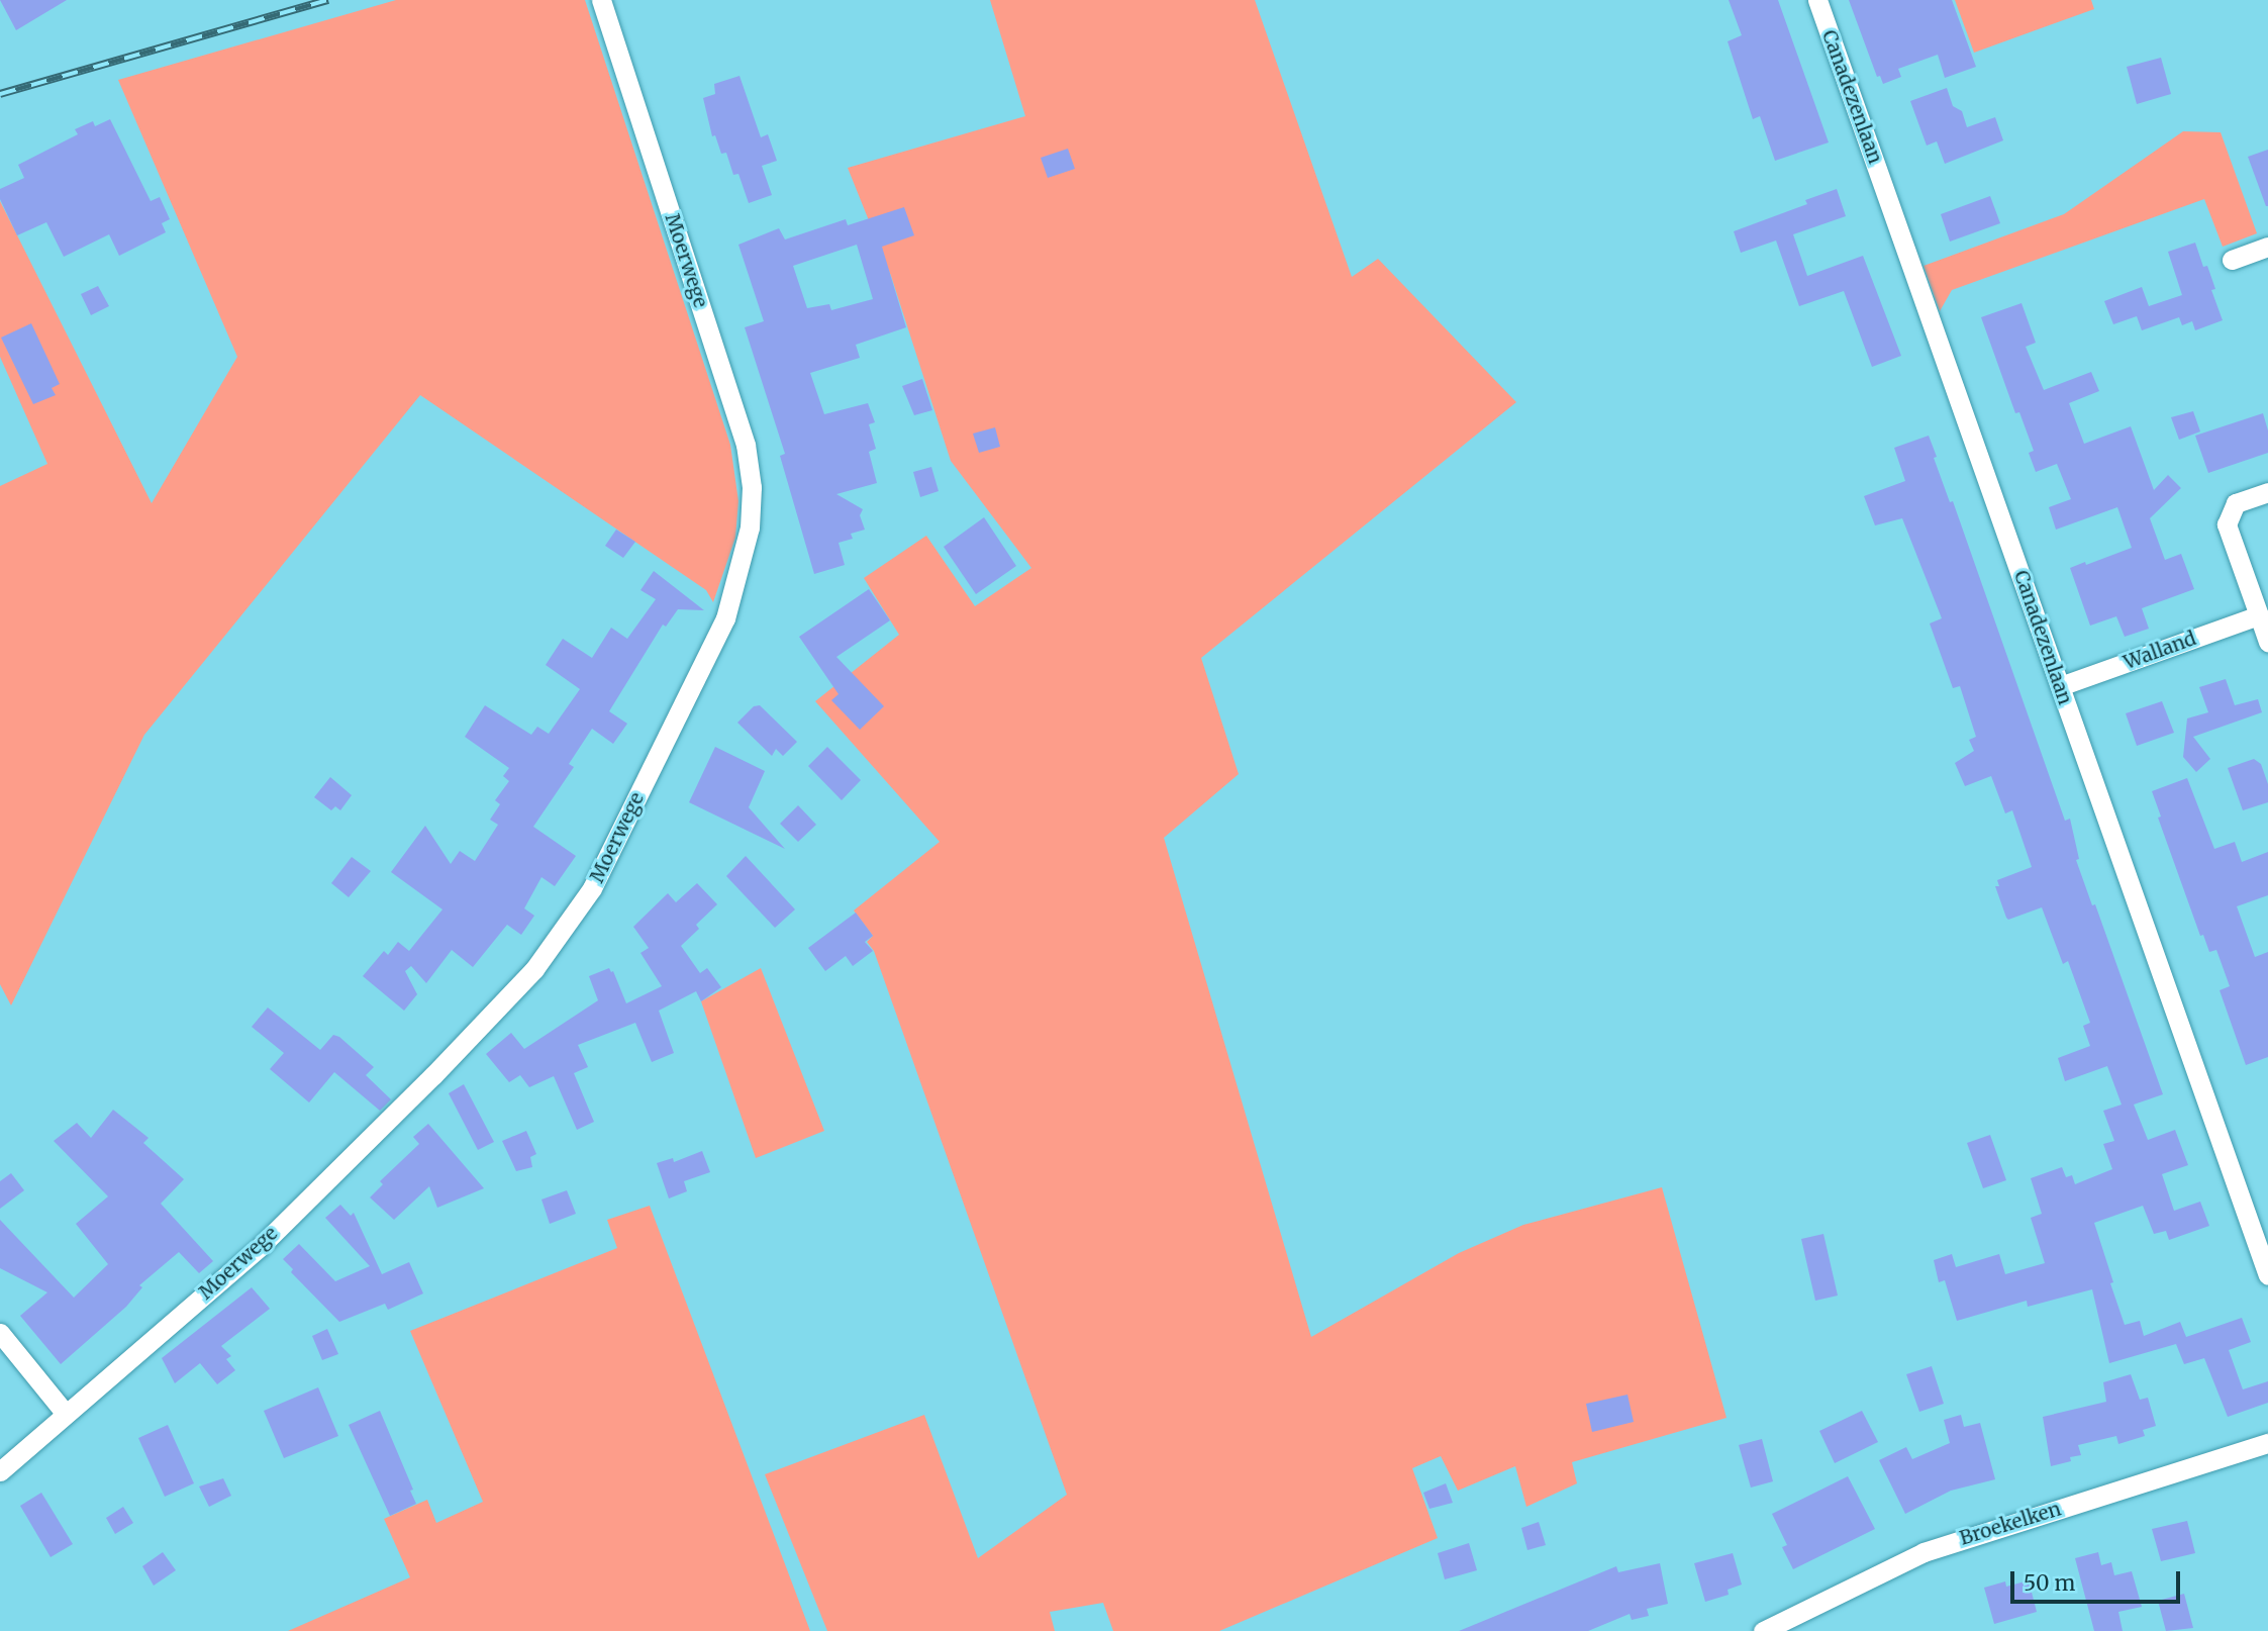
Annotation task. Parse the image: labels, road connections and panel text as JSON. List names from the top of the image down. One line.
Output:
{"streets":{"street":["Canadezenlaan","Moerwege","Walland","Broekelken"]},"crossings":[["Canadezenlaan","Walland"]],"scale_bar":"50 m"}
